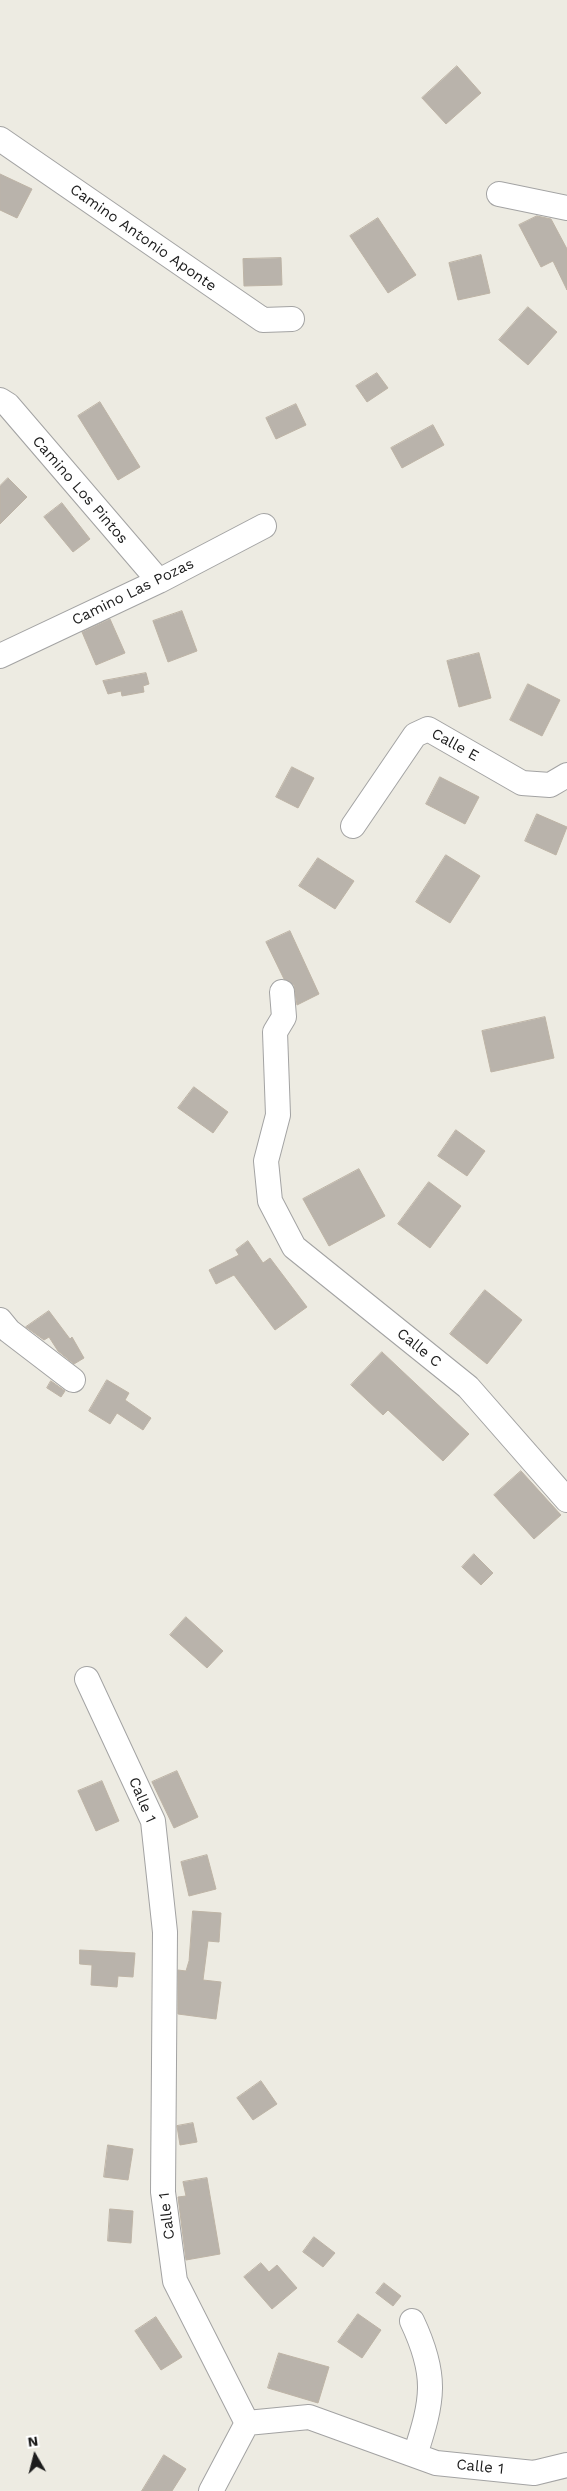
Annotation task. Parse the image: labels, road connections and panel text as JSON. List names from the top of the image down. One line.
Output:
{"streets":{"street":["Camino Antonio Aponte","Camino Los Pintos","Camino Las Pozas","Calle E","Calle C","Calle 1"]},"crossings":[["Camino Los Pintos","Camino Las Pozas"]],"north":"top"}
